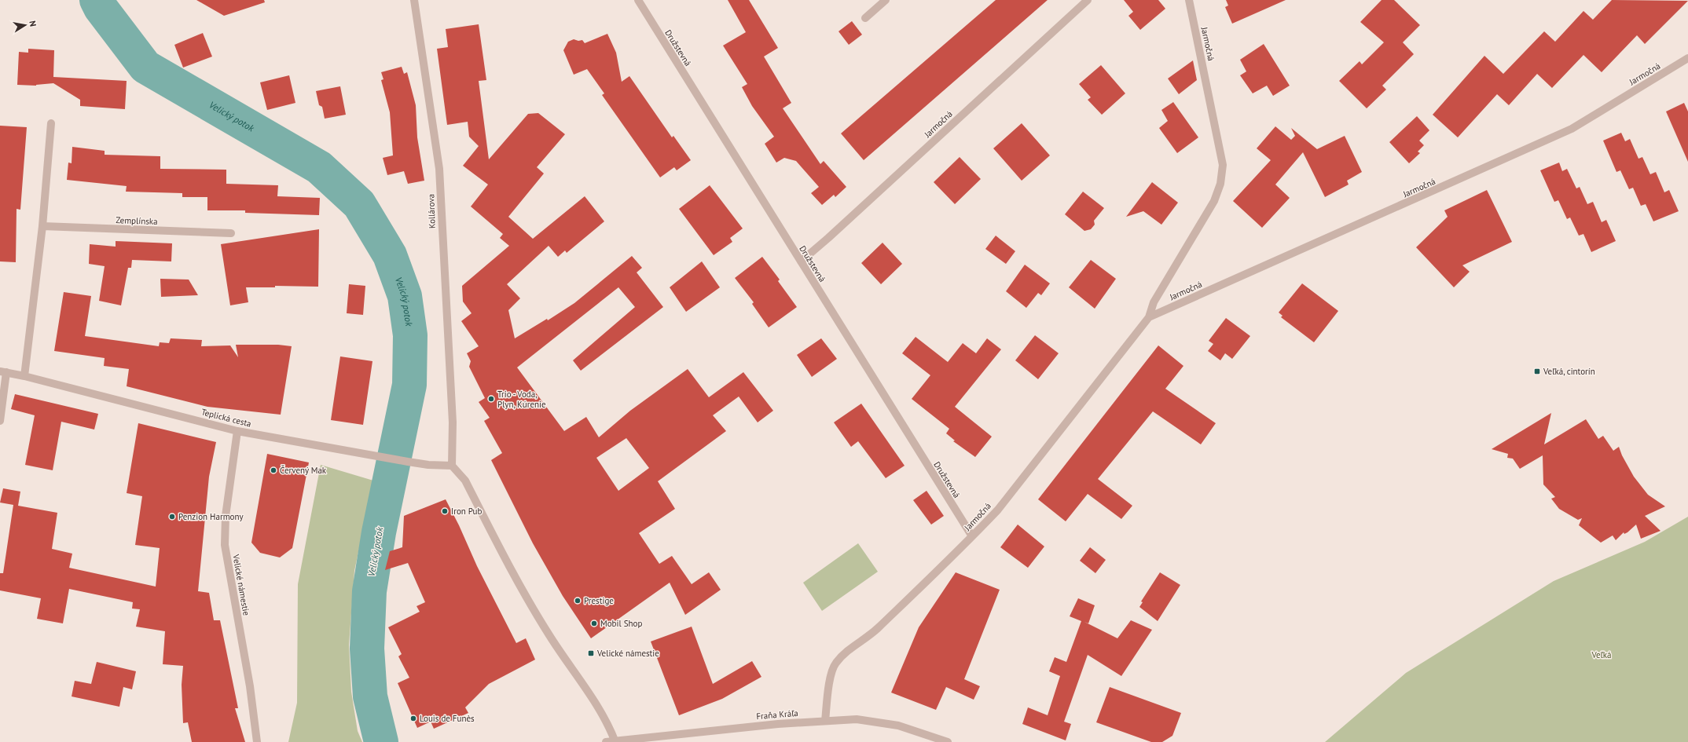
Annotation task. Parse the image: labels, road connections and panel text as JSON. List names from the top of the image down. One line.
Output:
{"streets":{"street":["Jarmočná","Družstevná","Kollárova","Zemplínska","Teplická cesta","Velické námestie","Fraňa Kráľa"]},"crossings":[["Jarmočná","Družstevná"],["Jarmočná","Fraňa Kráľa"],["Kollárova","Teplická cesta"],["Teplická cesta","Velické námestie"]],"water":["Velický potok"],"parks":["Veľká"],"places":{"transit":["Veľká, cintorín","Velické námestie"],"other":["Trio - Voda, Plyn, Kúrenie","Červený Mak","Iron Pub","Penzion Harmony","Prestige","Mobil Shop","Louis de Funès"]},"north":"right"}
